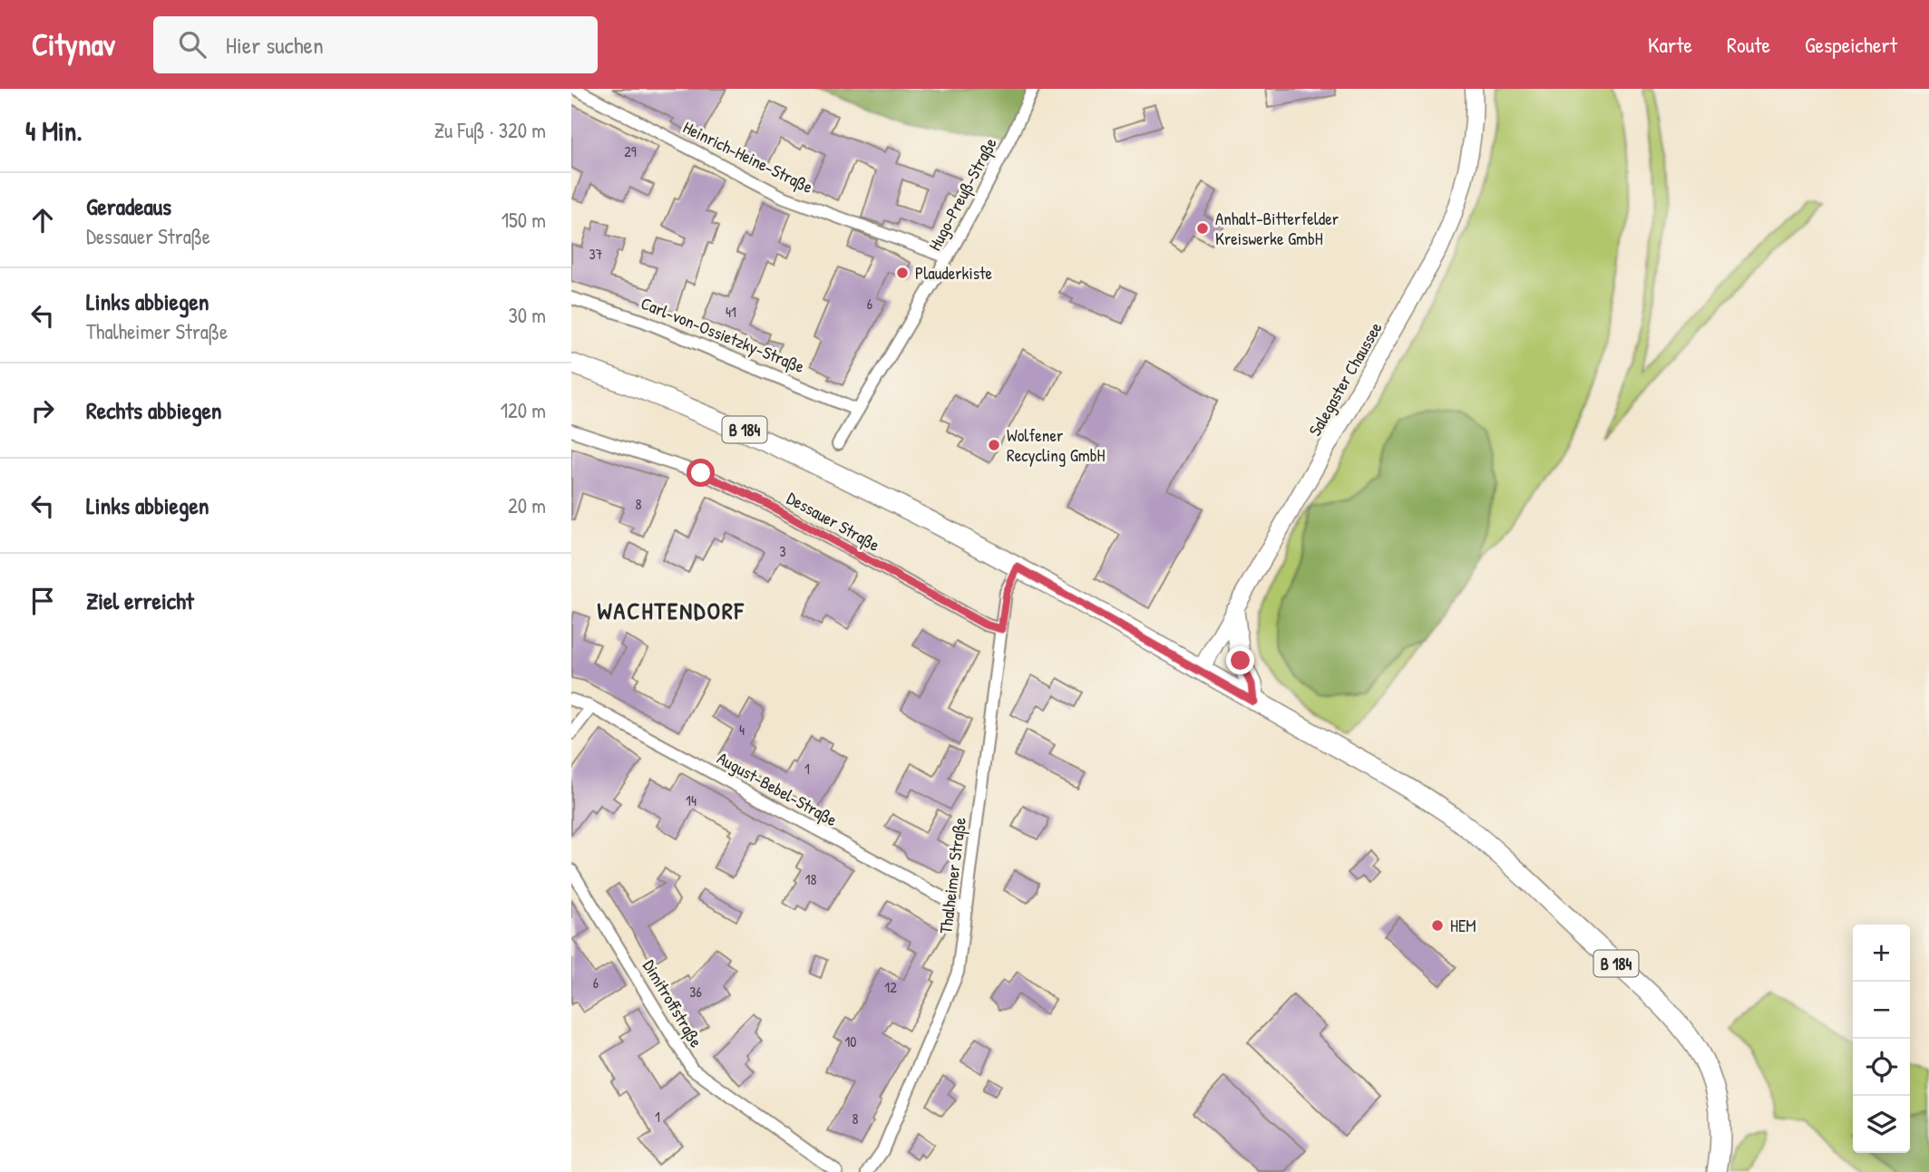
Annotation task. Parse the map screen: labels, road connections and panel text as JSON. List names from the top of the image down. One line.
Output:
{"streets":{"main road":["Salegaster Chaussee","B 184"],"street":["Heinrich-Heine-Straße","Hugo-Preuß-Straße","Carl-von-Ossietzky-Straße","Dessauer Straße","August-Bebel-Straße","Thalheimer Straße","Dimitroffstraße"]},"crossings":[["Heinrich-Heine-Straße","Hugo-Preuß-Straße"],["Hugo-Preuß-Straße","Carl-von-Ossietzky-Straße"],["Salegaster Chaussee","B 184"],["B 184","Thalheimer Straße"],["Dessauer Straße","Thalheimer Straße"],["August-Bebel-Straße","Thalheimer Straße"]],"districts":["WACHTENDORF"],"places":["Anhalt-Bitterfelder Kreiswerke GmbH","Plauderkiste","Wolfener Recycling GmbH","HEM"],"house_numbers":["29","37","6","41","8","3","4","1","14","18","6","12","36","10","1","8"],"page":{"header":"Citynav","search":"Hier suchen","nav":["Karte","Route","Gespeichert"],"heading":["4 Min.","Zu Fuß · 320 m"],"list":[["Geradeaus","Dessauer Straße","150 m"],["Links abbiegen","Thalheimer Straße","30 m"],["Rechts abbiegen","120 m"],["Links abbiegen","20 m"],"Ziel erreicht"],"map_buttons":["+","−"]}}
